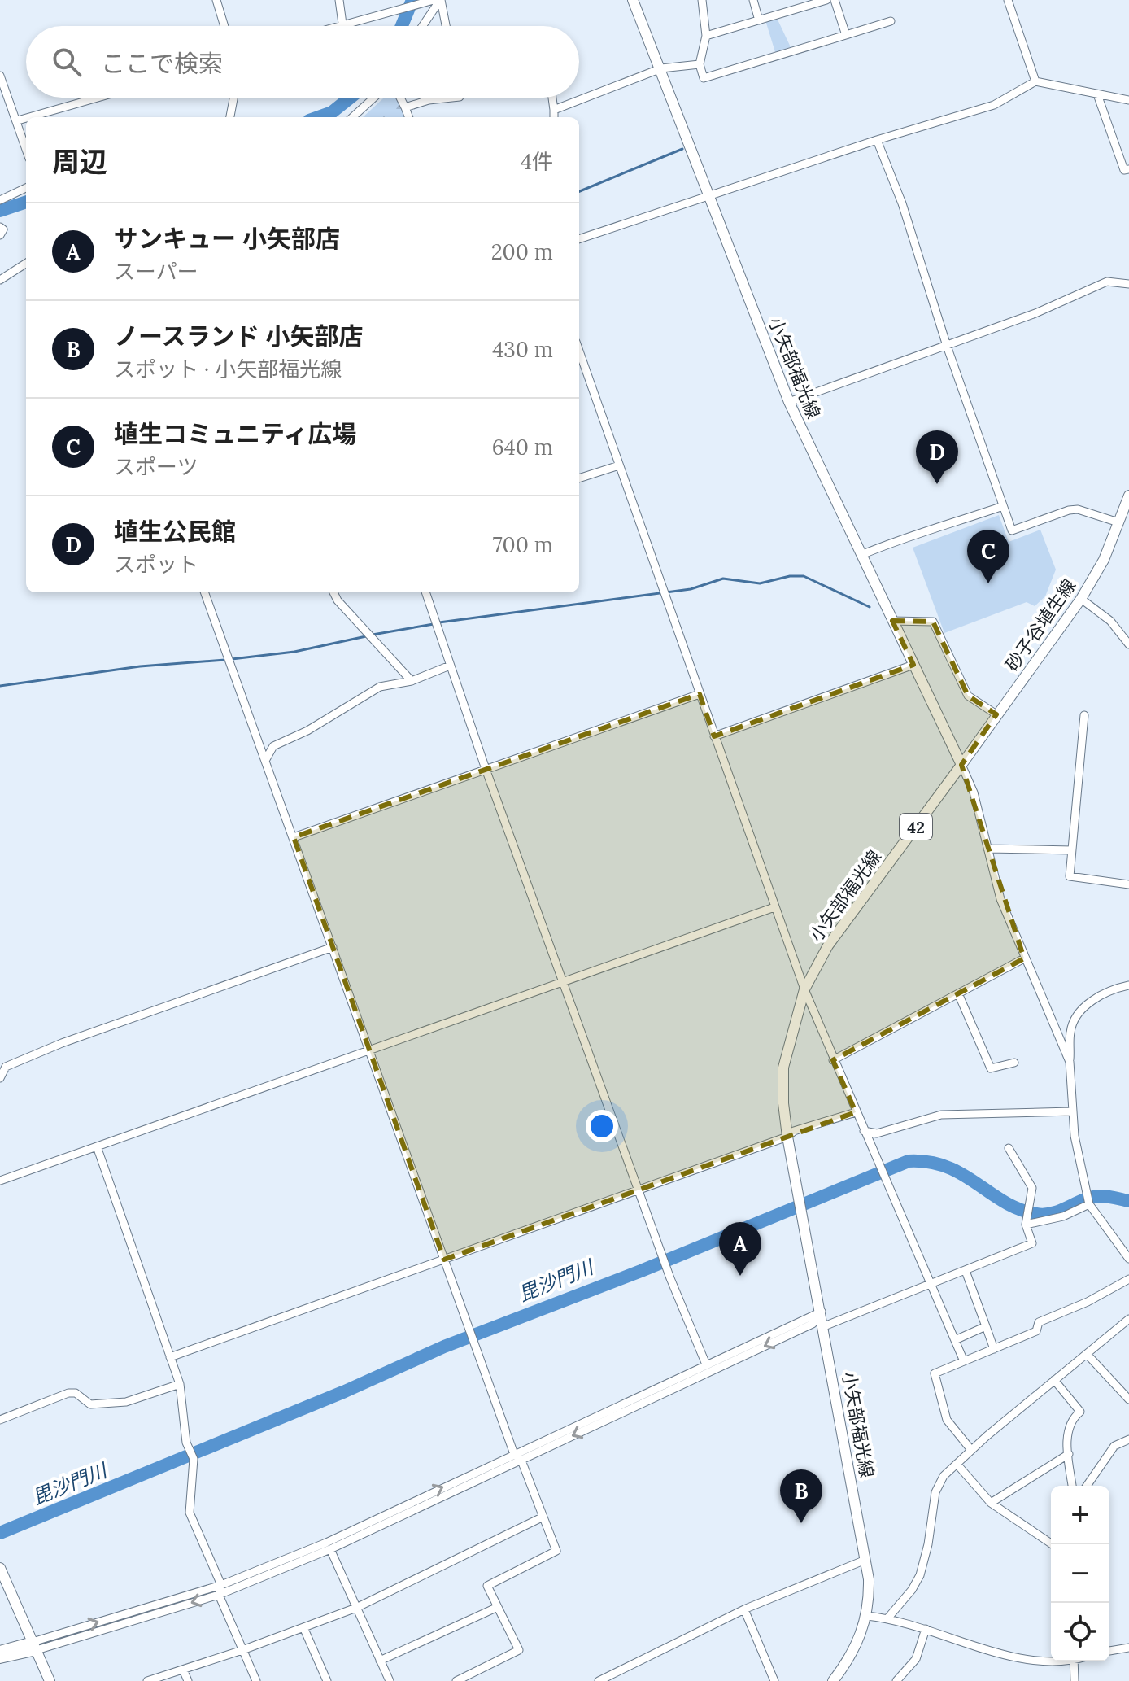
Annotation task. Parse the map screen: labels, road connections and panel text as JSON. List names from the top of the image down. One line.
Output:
{"streets":{"main road":["小矢部福光線","砂子谷埴生線","42"]},"crossings":[["小矢部福光線","砂子谷埴生線"]],"water":["毘沙門川"],"page":{"search":"ここで検索","heading":["周辺","4件"],"list":[{"mark":"A","name":"サンキュー 小矢部店","note":"スーパー","value":"200 m"},{"mark":"B","name":"ノースランド 小矢部店","note":"スポット · 小矢部福光線","value":"430 m"},{"mark":"C","name":"埴生コミュニティ広場","note":"スポーツ","value":"640 m"},{"mark":"D","name":"埴生公民館","note":"スポット","value":"700 m"}],"pins":["D","C","A","B"],"map_buttons":["+","−"]}}
